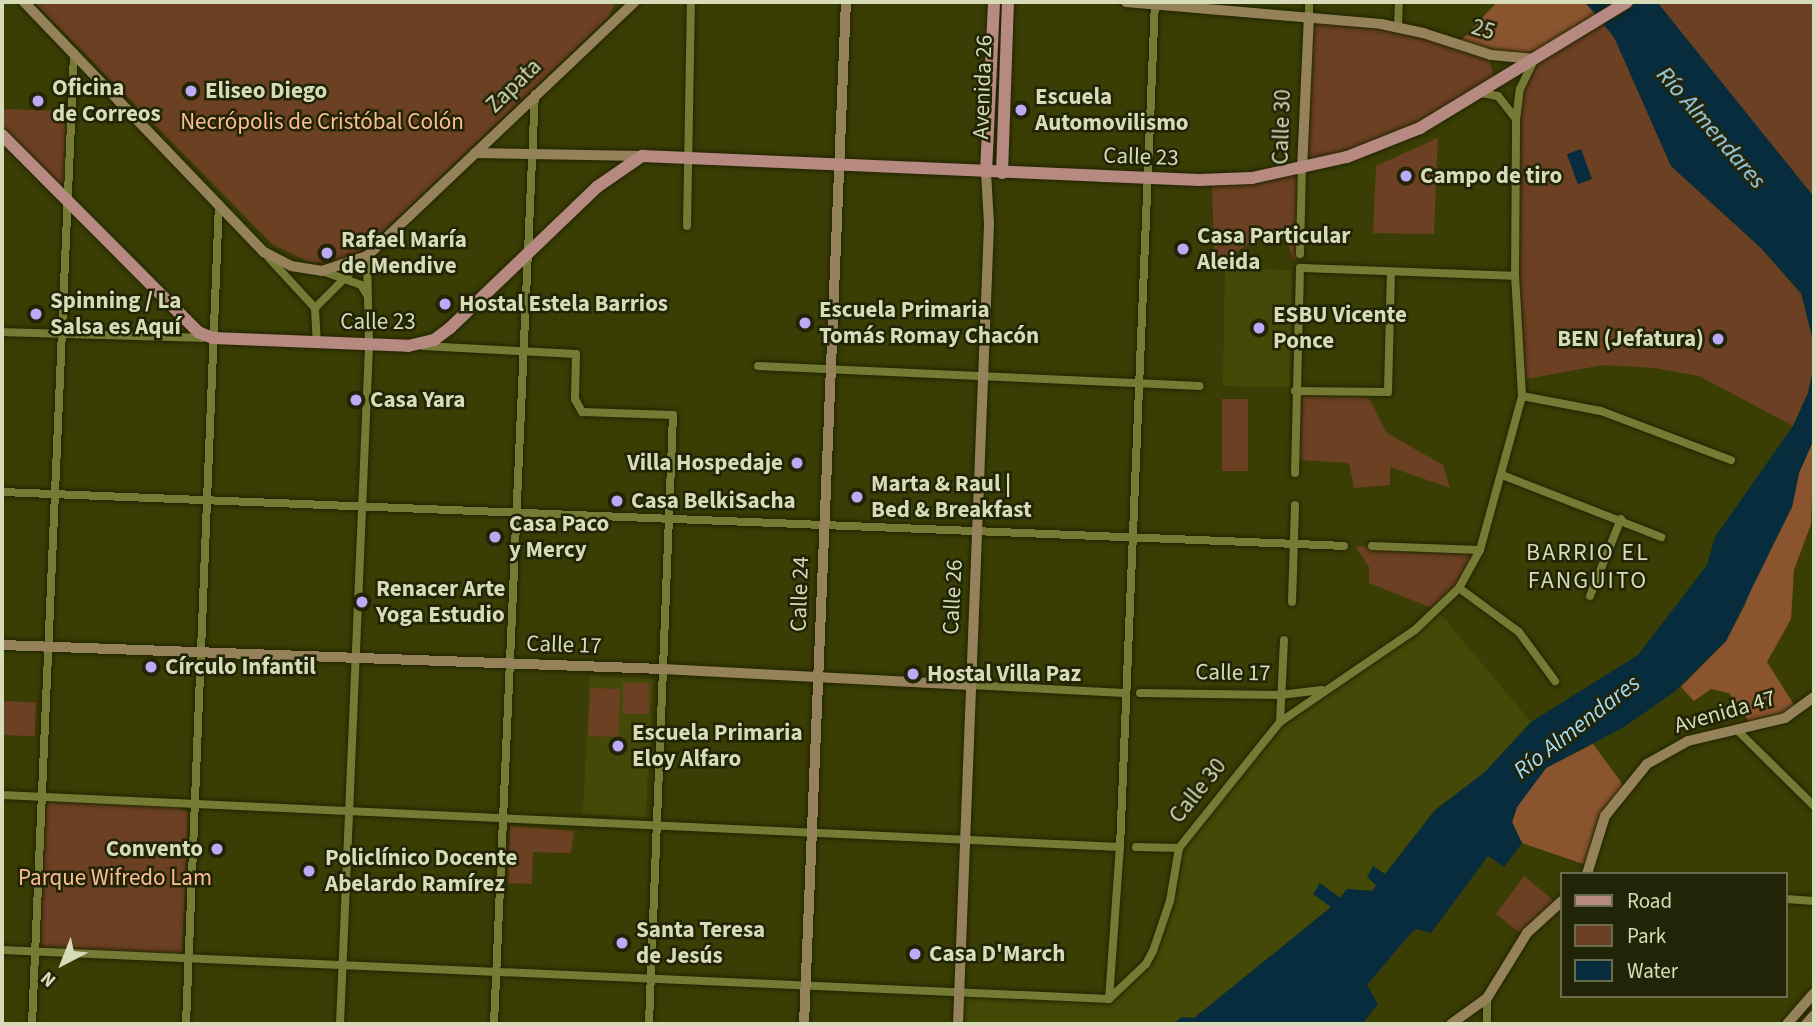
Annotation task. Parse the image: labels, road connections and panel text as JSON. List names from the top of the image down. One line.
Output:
{"streets":{"main road":["Avenida 26","Calle 23"],"street":["25","Zapata","Calle 30","Calle 24","Calle 26","Calle 17","Avenida 47"]},"crossings":[["25","Calle 30"],["25","Calle 23"],["Avenida 26","Calle 23"],["Avenida 26","Calle 26"],["Calle 30","Calle 23"],["Calle 30","Calle 17"],["Calle 23","Calle 24"],["Calle 23","Calle 26"],["Calle 24","Calle 17"],["Calle 26","Calle 17"]],"districts":["BARRIO EL FANGUITO"],"water":["Río Almendares"],"parks":["Necrópolis de Cristóbal Colón","Parque Wifredo Lam"],"places":["Eliseo Diego","Oficina de Correos","Escuela Automovilismo","Campo de tiro","Casa Particular Aleida","Rafael María de Mendive","Hostal Estela Barrios","Spinning / La Salsa es Aquí","Escuela Primaria Tomás Romay Chacón","ESBU Vicente Ponce","BEN (Jefatura)","Casa Yara","Villa Hospedaje","Marta & Raul | Bed & Breakfast","Casa BelkiSacha","Casa Paco y Mercy","Renacer Arte Yoga Estudio","Círculo Infantil","Hostal Villa Paz","Escuela Primaria Eloy Alfaro","Convento","Policlínico Docente Abelardo Ramírez","Santa Teresa de Jesús","Casa D'March"],"legend":["Road","Park","Water"],"north":"bottom left"}
